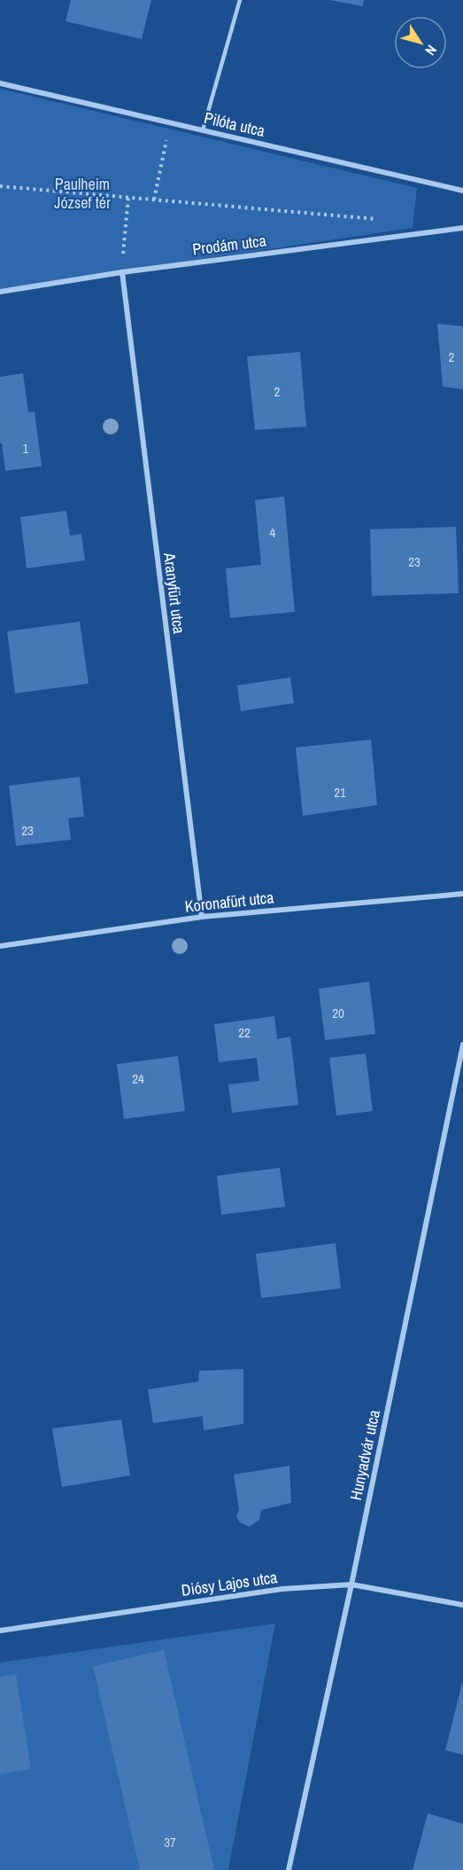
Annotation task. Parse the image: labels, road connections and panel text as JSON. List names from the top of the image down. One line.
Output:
{"streets":{"street":["Pilóta utca","Prodám utca","Aranyfürt utca","Koronafürt utca","Hunyadvár utca","Diósy Lajos utca"]},"crossings":[["Prodám utca","Aranyfürt utca"],["Aranyfürt utca","Koronafürt utca"],["Hunyadvár utca","Diósy Lajos utca"]],"parks":["Paulheim József tér"],"house_numbers":["2","2","1","4","23","21","23","20","22","24","37"],"north":"bottom right"}
